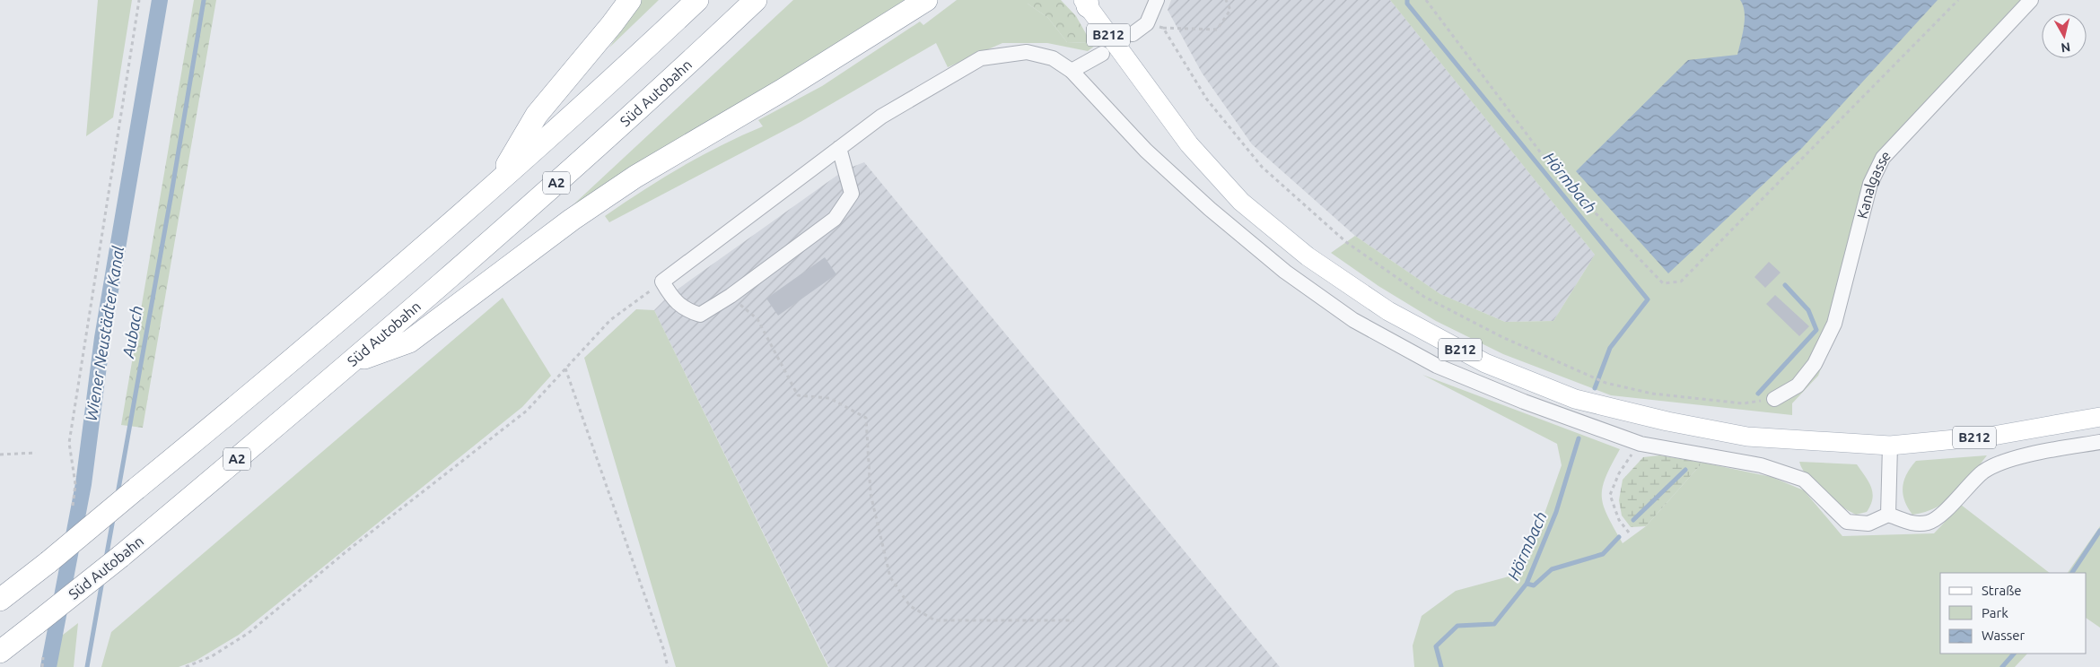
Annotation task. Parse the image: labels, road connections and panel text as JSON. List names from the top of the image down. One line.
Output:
{"streets":{"highway":["Süd Autobahn","A2"],"main road":["B212"],"street":["Kanalgasse"]},"water":["Hörmbach","Aubach","Wiener Neustädter Kanal"],"legend":["Straße","Park","Wasser"],"north":"bottom"}
